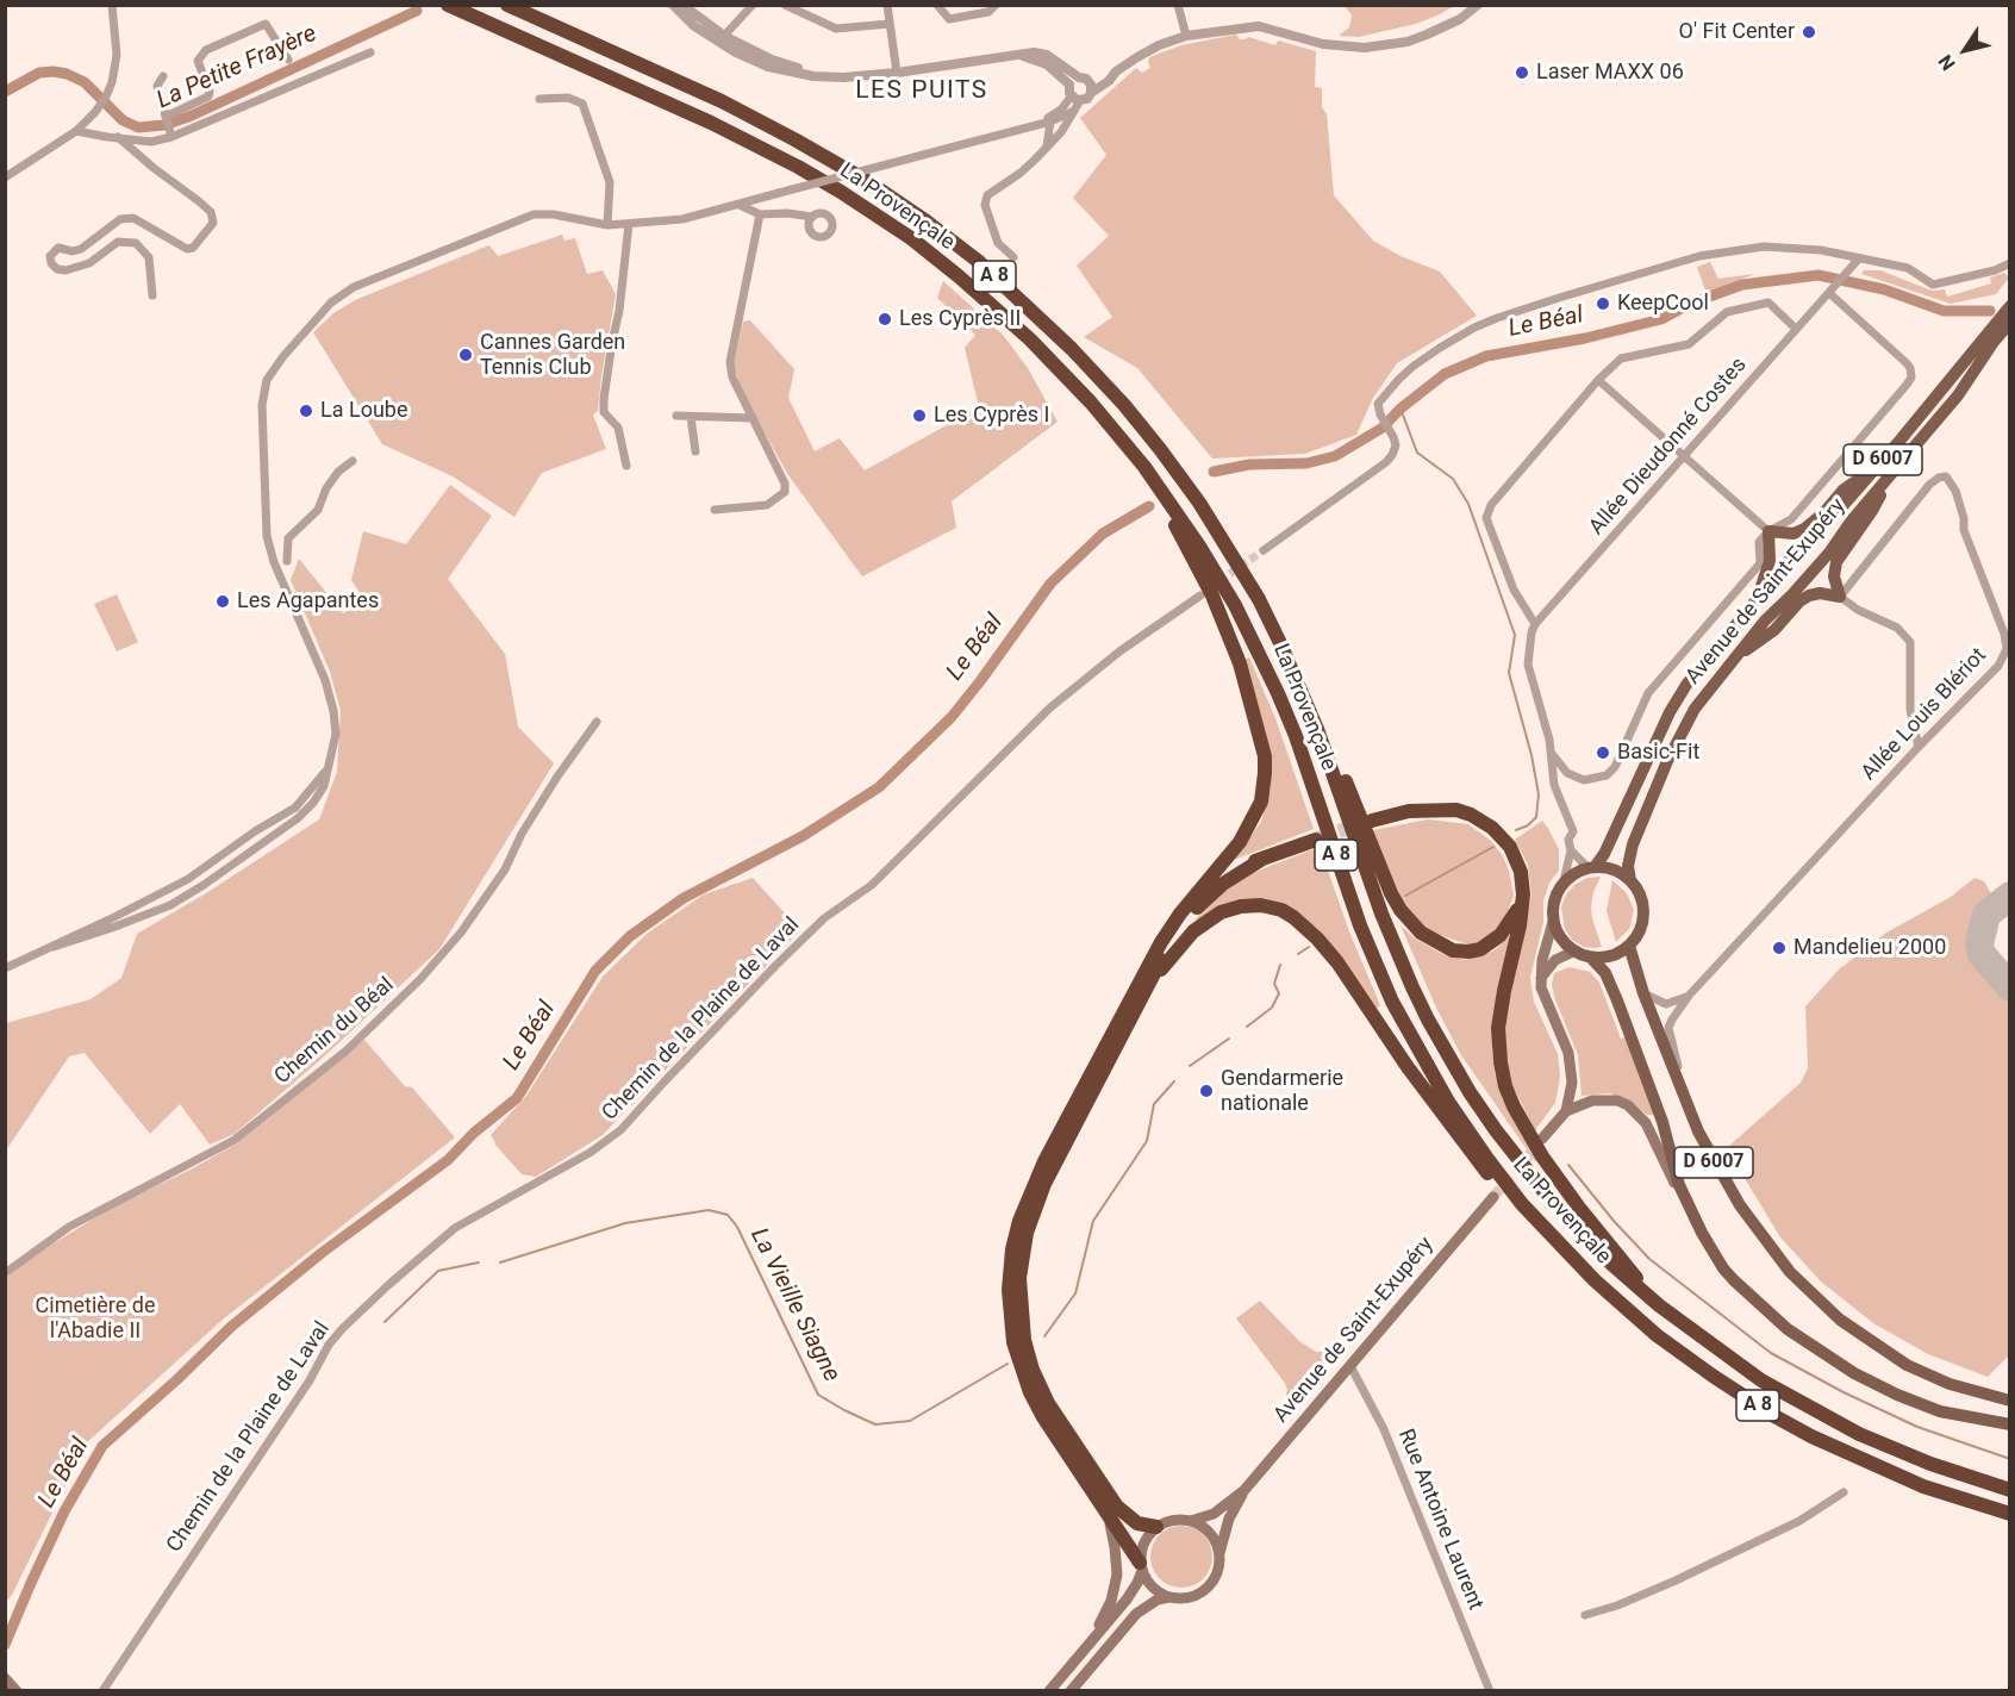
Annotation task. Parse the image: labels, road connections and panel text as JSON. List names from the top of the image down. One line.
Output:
{"streets":{"highway":["La Provençale","A 8"],"main road":["D 6007","Avenue de Saint-Exupéry"],"street":["Allée Dieudonné Costes","Allée Louis Blériot","Chemin de la Plaine de Laval","Chemin du Béal","Rue Antoine Laurent"]},"crossings":[["D 6007","Avenue de Saint-Exupéry"],["D 6007","Allée Louis Blériot"],["Avenue de Saint-Exupéry","Rue Antoine Laurent"]],"districts":["LES PUITS"],"water":["La Petite Frayère","Le Béal","La Vieille Siagne"],"parks":["Cimetière de l'Abadie II"],"places":["O' Fit Center","Laser MAXX 06","KeepCool","Les Cyprès II","Cannes Garden Tennis Club","La Loube","Les Cyprès I","Les Agapantes","Basic-Fit","Mandelieu 2000","Gendarmerie nationale"],"north":"bottom left"}
